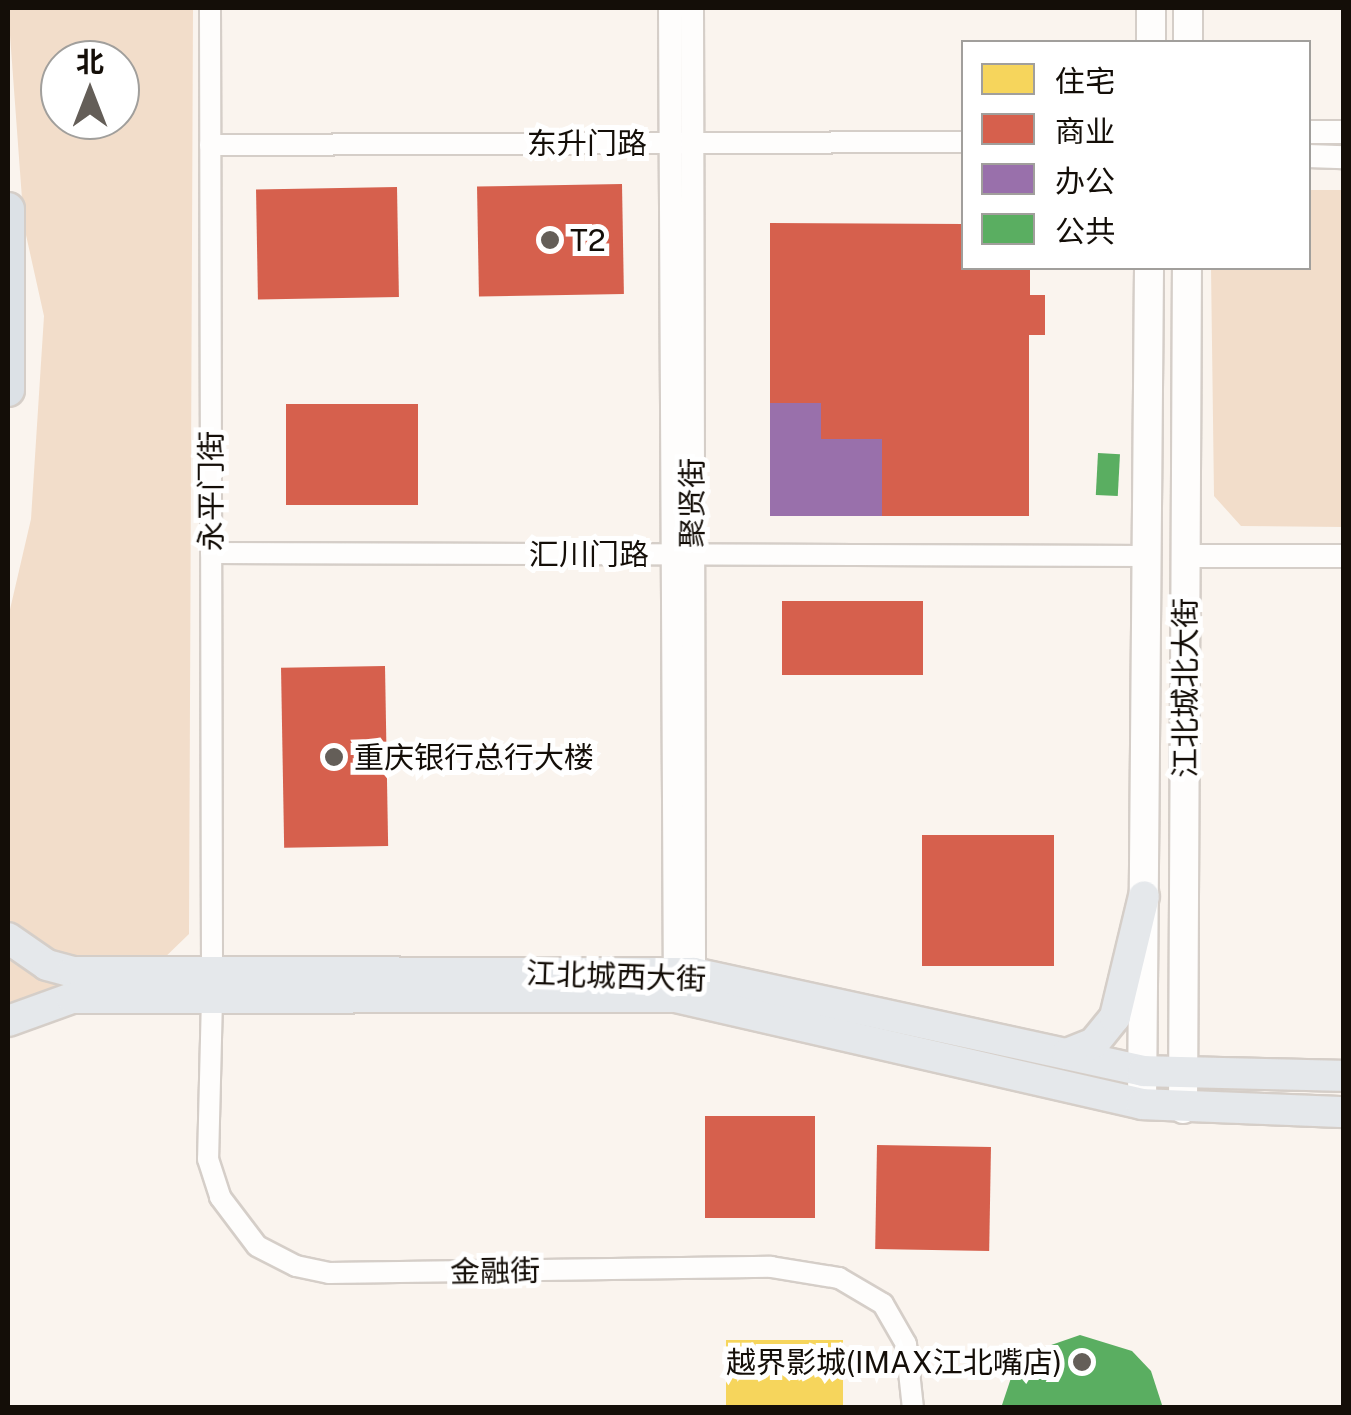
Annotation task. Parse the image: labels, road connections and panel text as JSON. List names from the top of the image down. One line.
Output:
{"streets":{"main road":["江北城北大街","江北城西大街"],"street":["东升门路","永平门街","聚贤街","汇川门路","金融街"]},"crossings":[["东升门路","永平门街"],["东升门路","聚贤街"],["永平门街","汇川门路"],["永平门街","江北城西大街"],["永平门街","金融街"],["聚贤街","汇川门路"],["聚贤街","江北城西大街"],["汇川门路","江北城北大街"],["江北城北大街","江北城西大街"],["江北城西大街","金融街"]],"places":["T2","重庆银行总行大楼","越界影城(IMAX江北嘴店)"],"legend":["住宅","商业","办公","公共"],"north":"top"}
